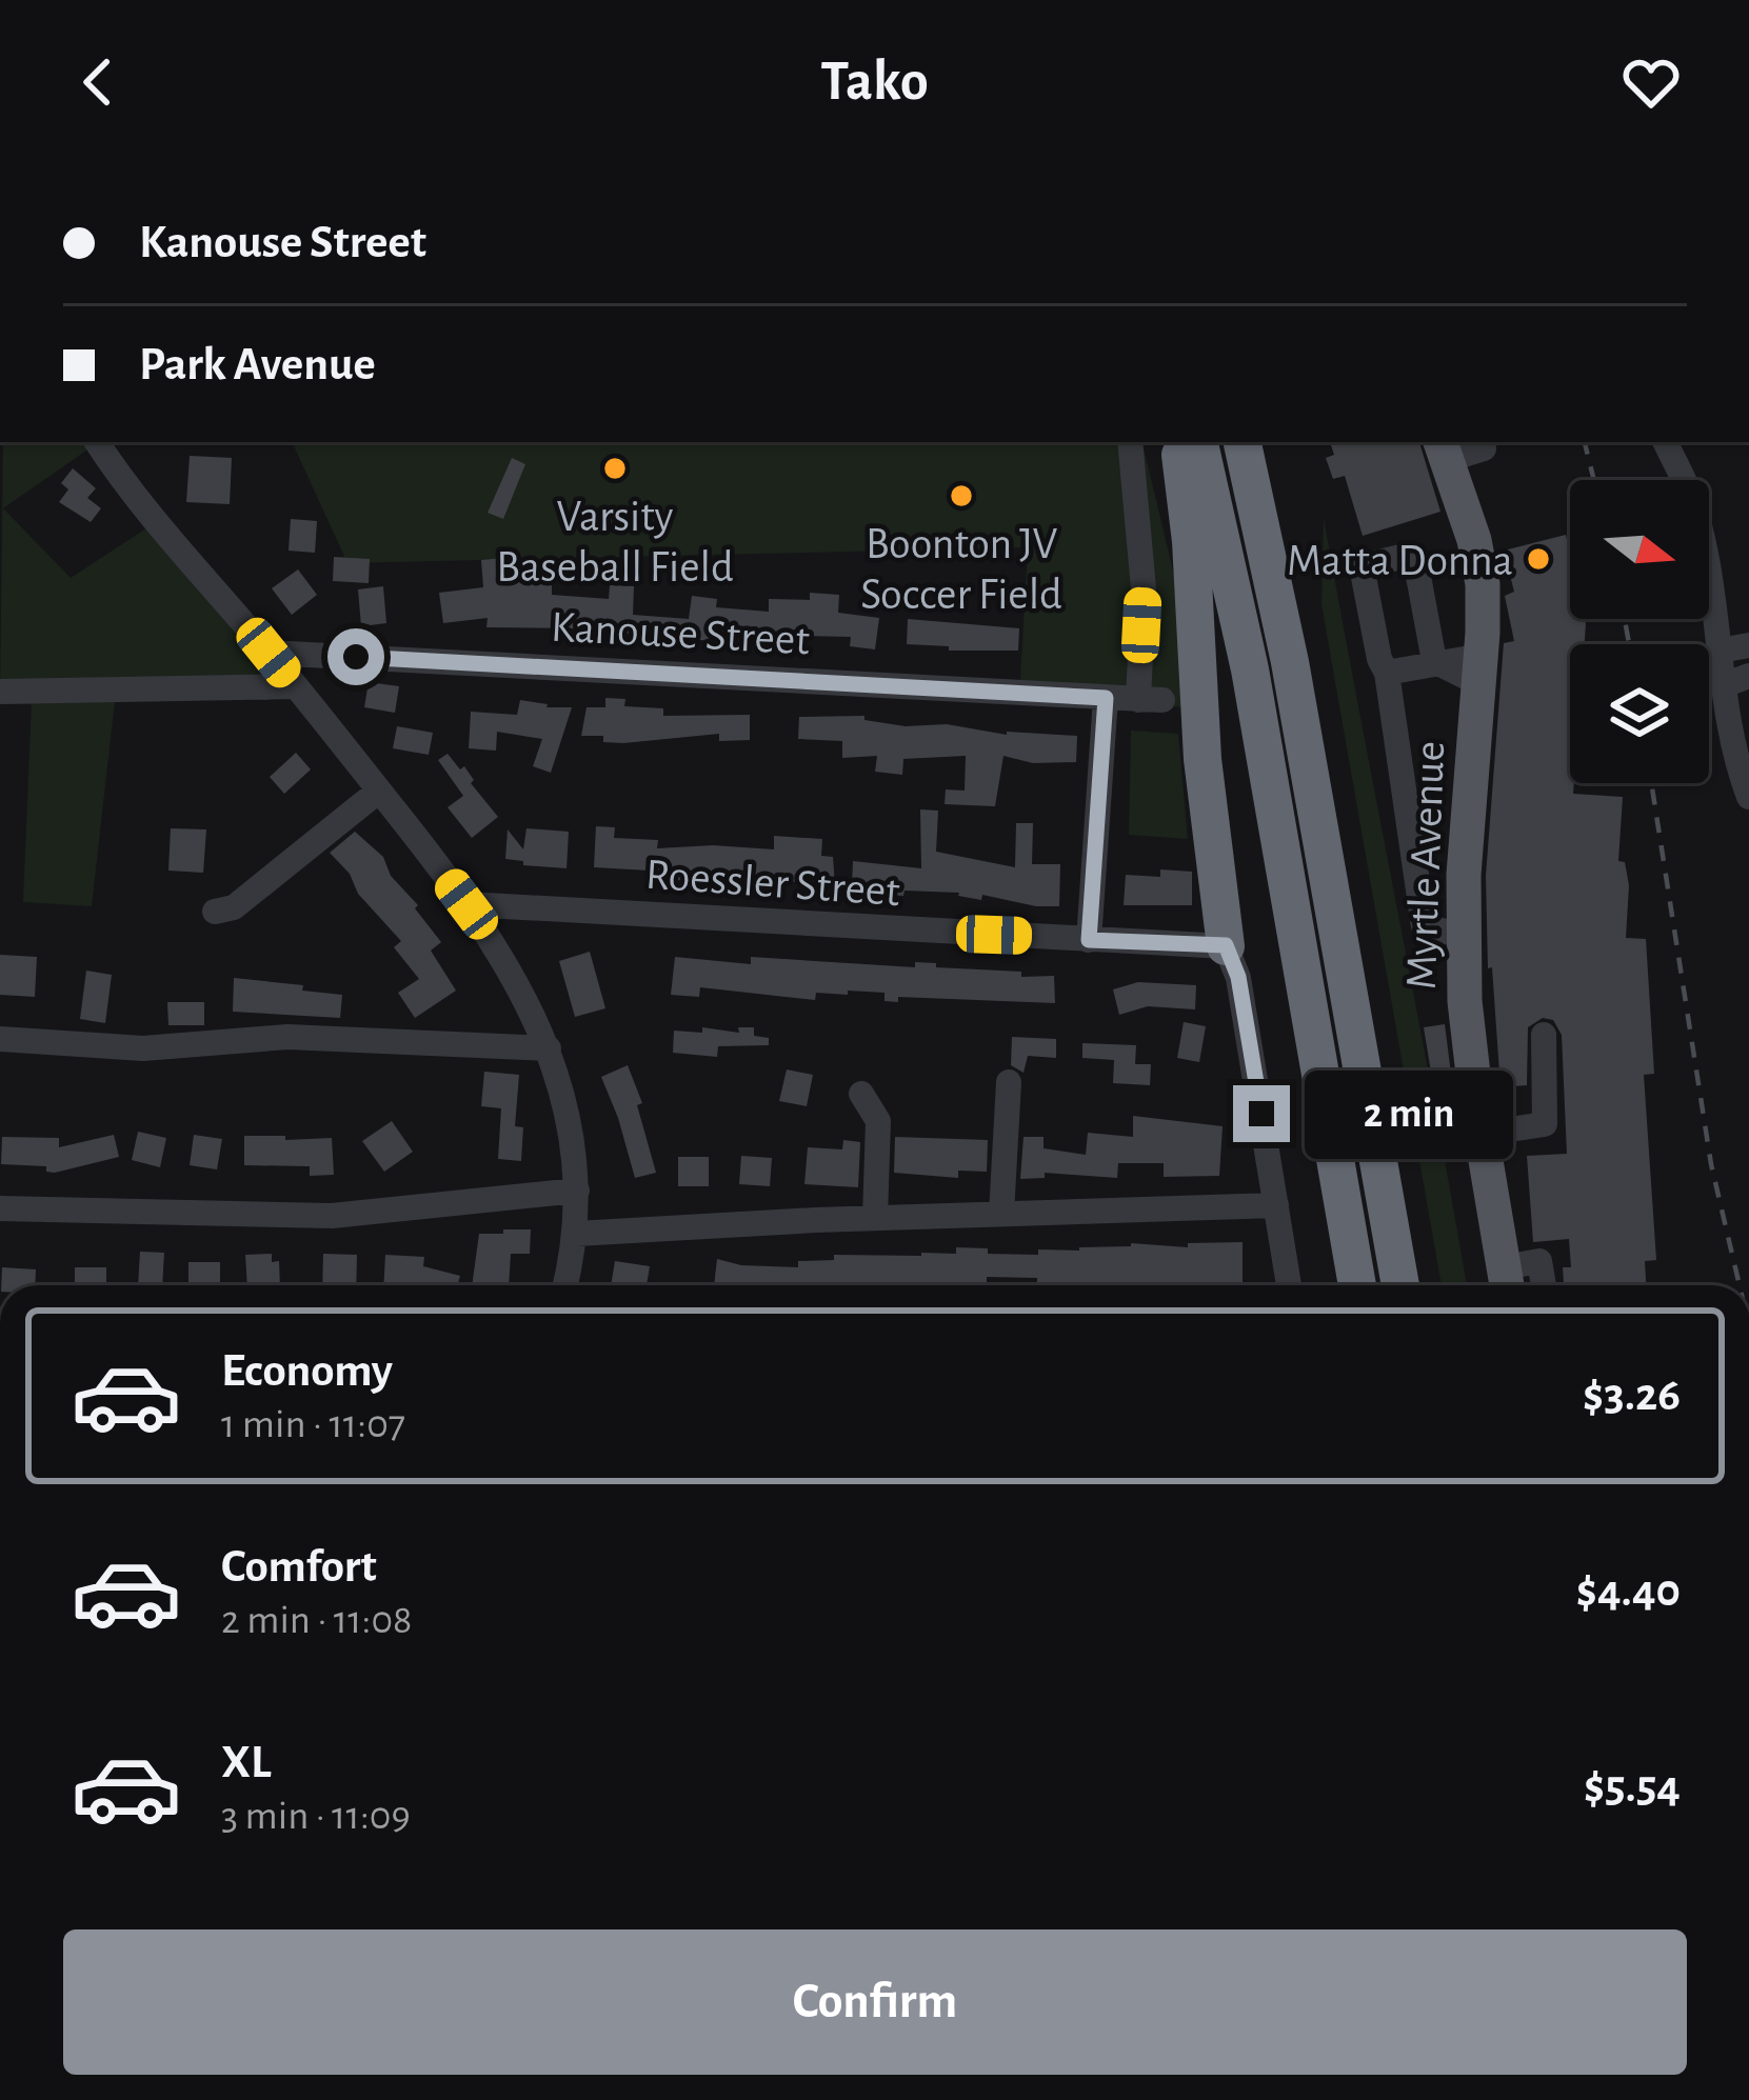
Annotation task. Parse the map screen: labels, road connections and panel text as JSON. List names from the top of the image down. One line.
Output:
{"streets":{"main road":["Myrtle Avenue"],"street":["Kanouse Street","Roessler Street"]},"places":["Varsity Baseball Field","Boonton JV Soccer Field","Matta Donna"],"north":"right","page":{"header":"Tako","banner":["Kanouse Street","Park Avenue"],"bubble":"2 min","list":[{"name":"Economy","note":"1 min · 11:07","value":"$3.26"},{"name":"Comfort","note":"2 min · 11:08","value":"$4.40"},{"name":"XL","note":"3 min · 11:09","value":"$5.54"}],"buttons":"Confirm"}}
